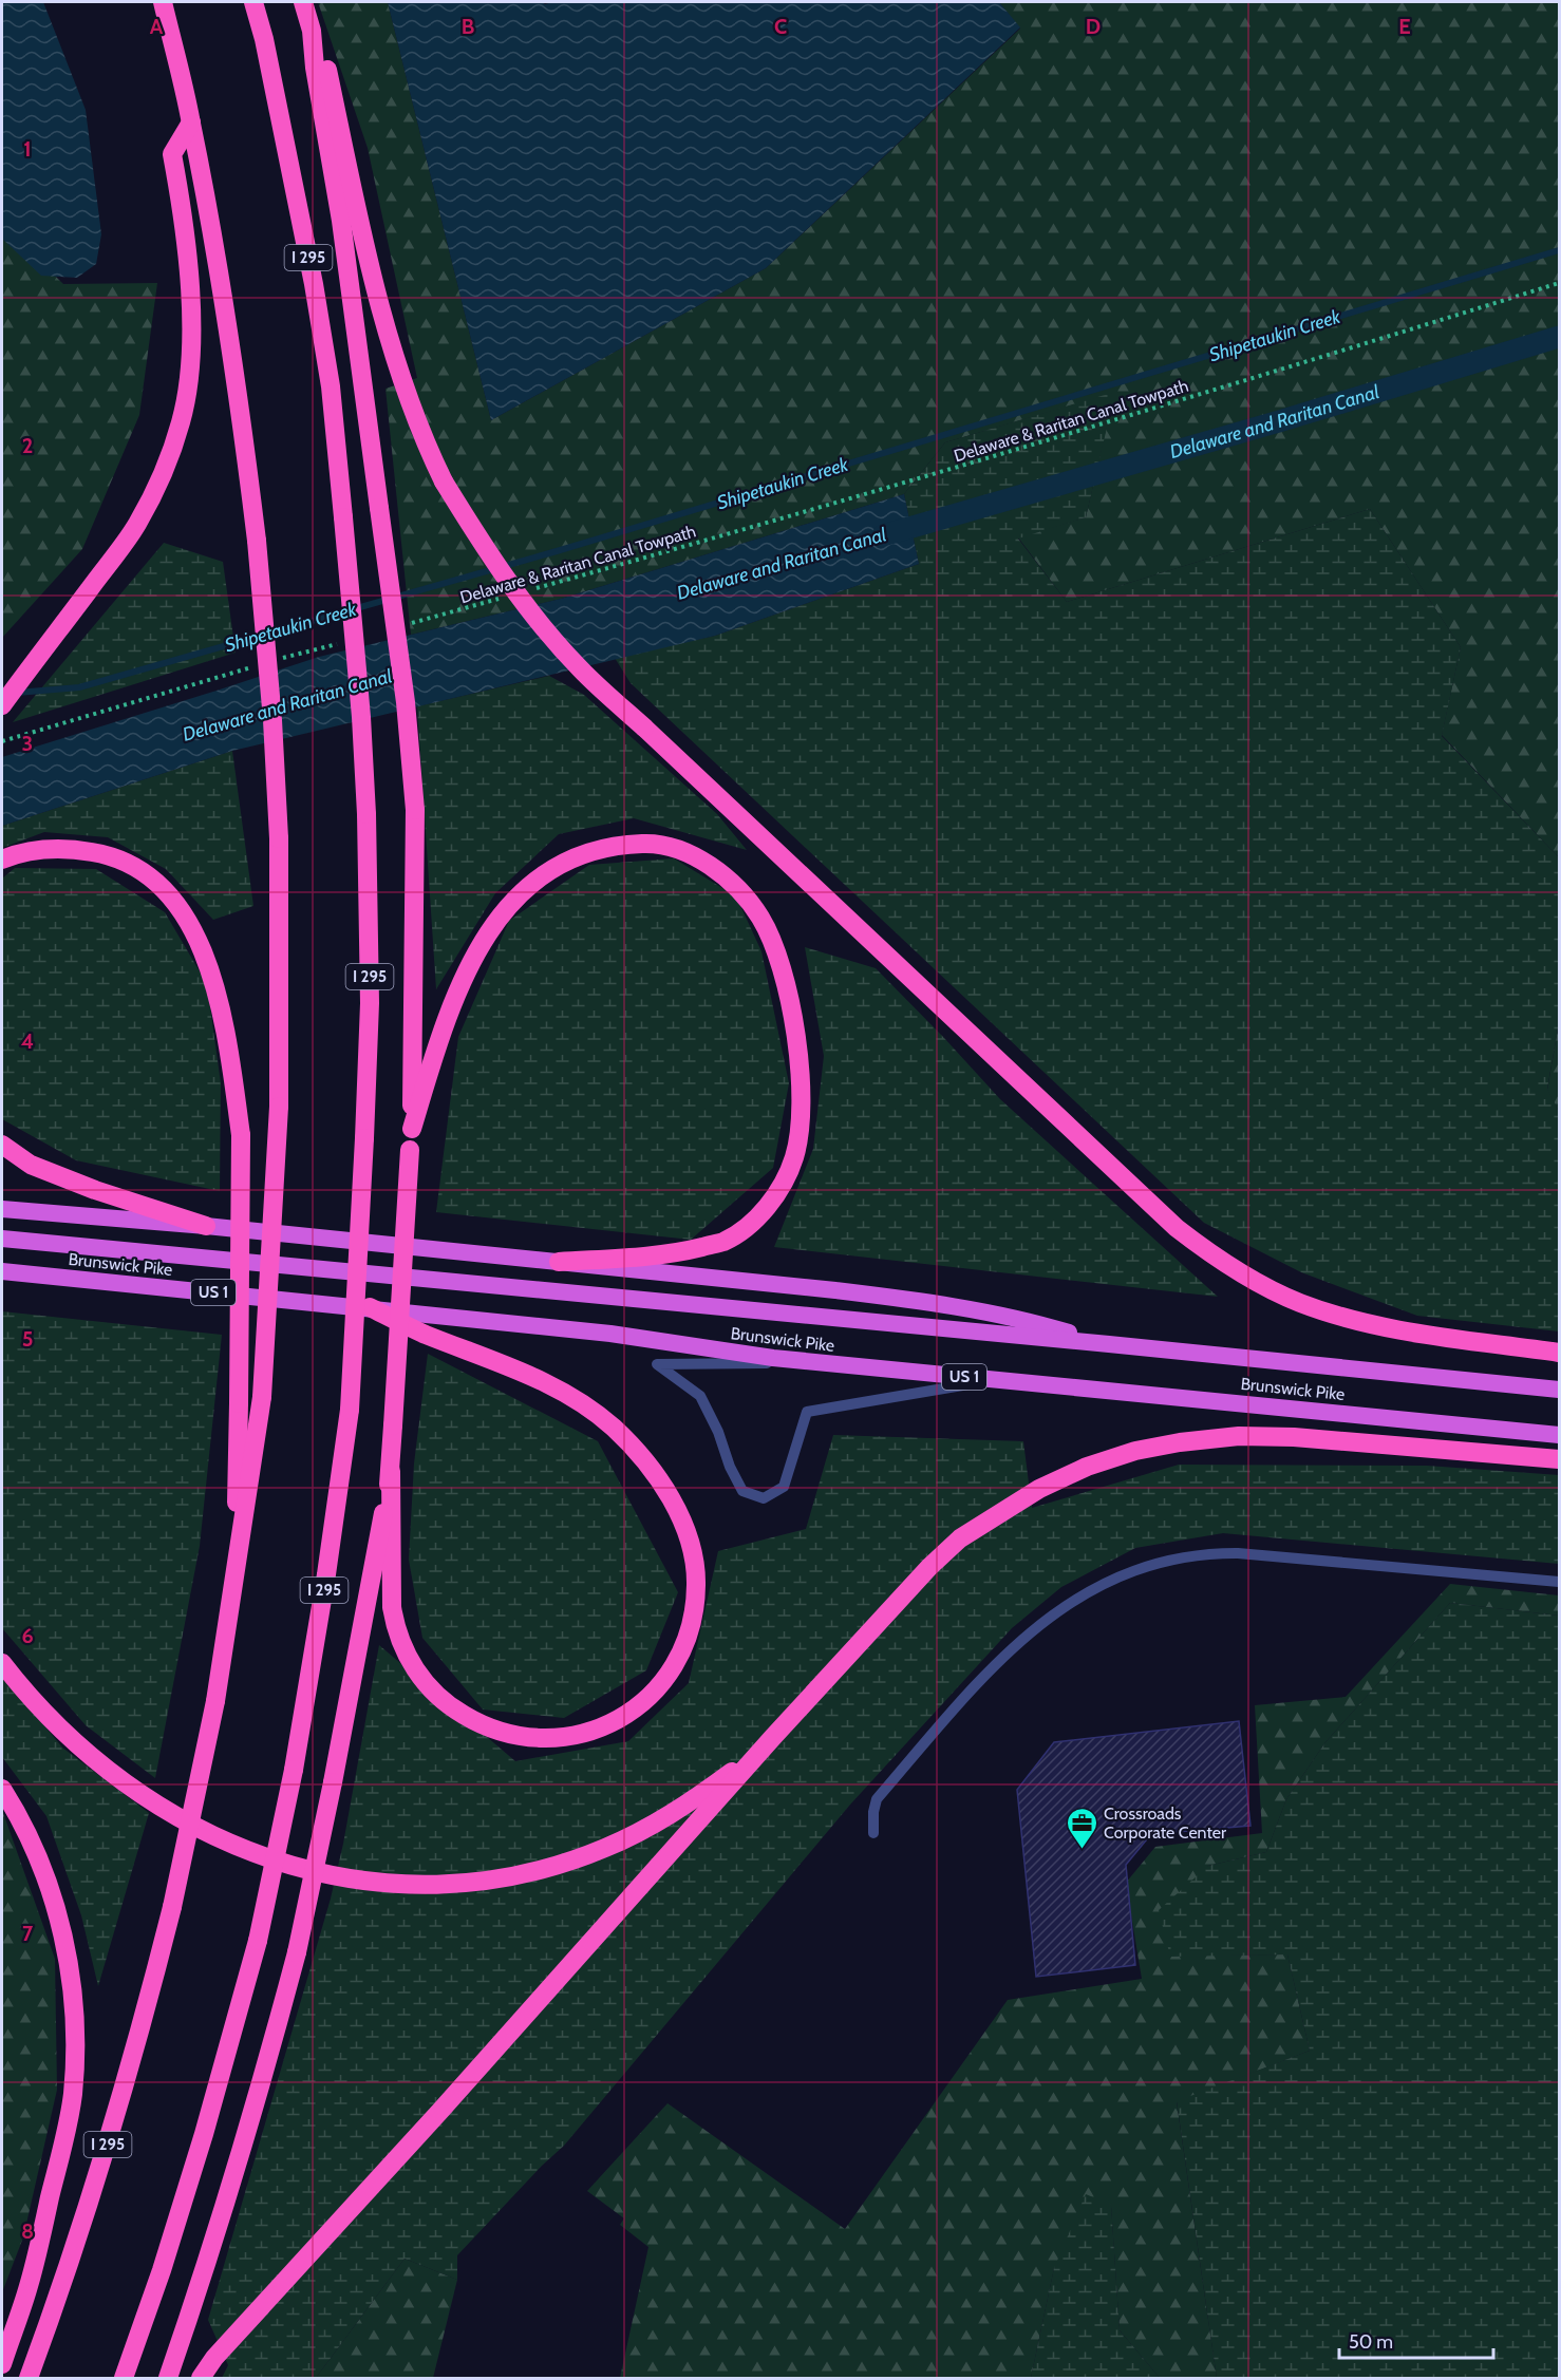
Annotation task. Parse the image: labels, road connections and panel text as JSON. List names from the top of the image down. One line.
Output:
{"streets":{"highway":["I 295","Brunswick Pike","US 1"],"path":["Delaware & Raritan Canal Towpath"]},"water":["Shipetaukin Creek","Delaware and Raritan Canal"],"places":{"office":["Crossroads Corporate Center"]},"scale_bar":"50 m","grid":{"columns":["A","B","C","D","E"],"rows":["1","2","3","4","5","6","7","8"]}}
